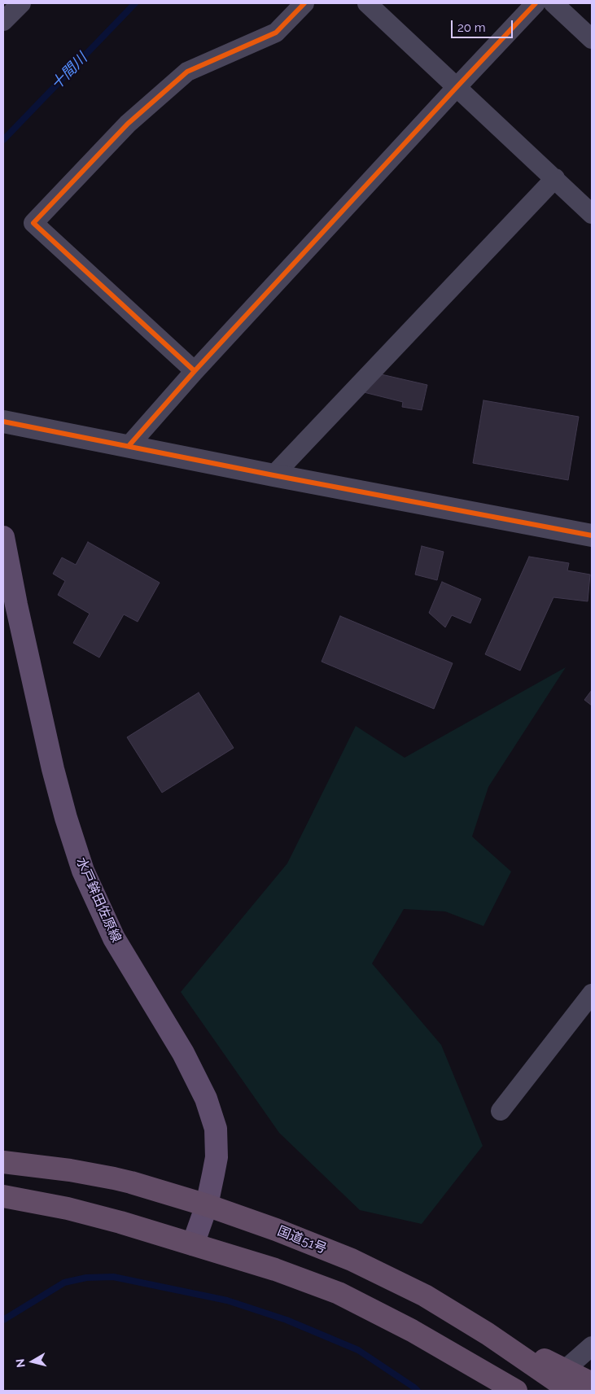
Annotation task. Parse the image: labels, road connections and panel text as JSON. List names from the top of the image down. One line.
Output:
{"streets":{"highway":["国道51号"],"main road":["水戸鉾田佐原線"]},"crossings":[["水戸鉾田佐原線","国道51号"]],"water":["十間川"],"scale_bar":"20 m","north":"left"}
